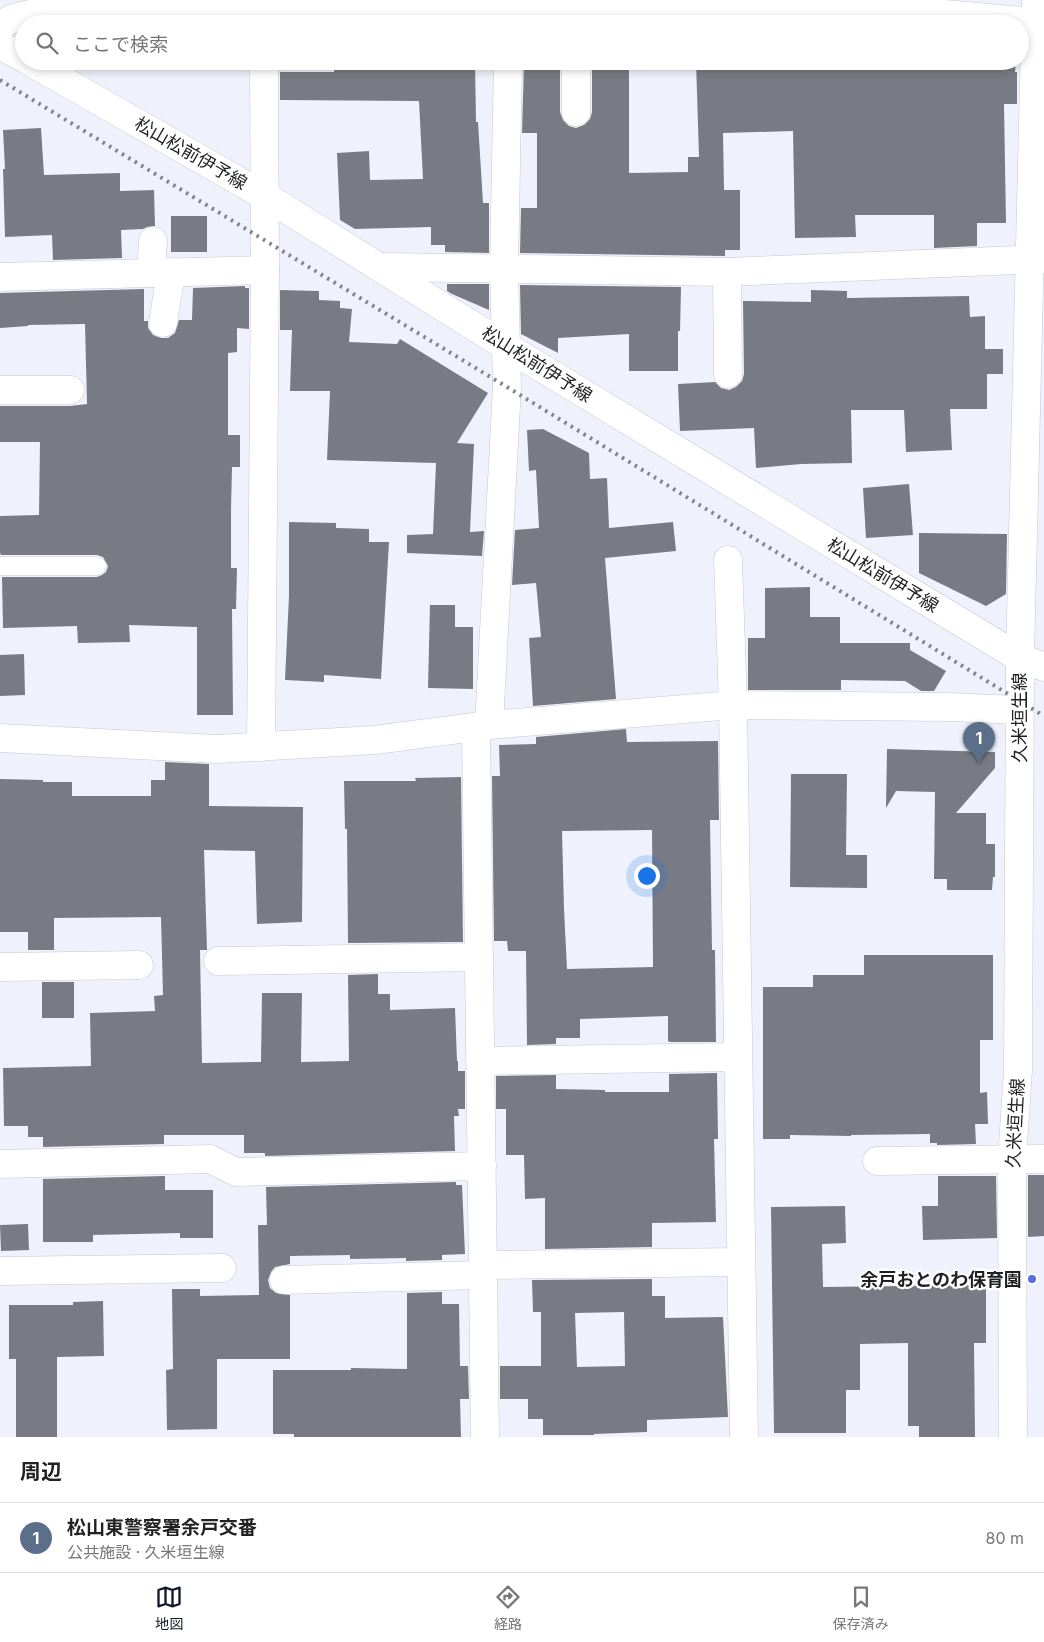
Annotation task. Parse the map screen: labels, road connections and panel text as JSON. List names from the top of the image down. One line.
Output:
{"streets":{"street":["松山松前伊予線","久米垣生線"]},"crossings":[["松山松前伊予線","久米垣生線"]],"places":["余戸おとのわ保育園"],"page":{"search":"ここで検索","pins":"1","heading":"周辺","list":[{"mark":"1","name":"松山東警察署余戸交番","note":"公共施設 · 久米垣生線","value":"80 m"}],"nav":["地図","経路","保存済み"]}}
